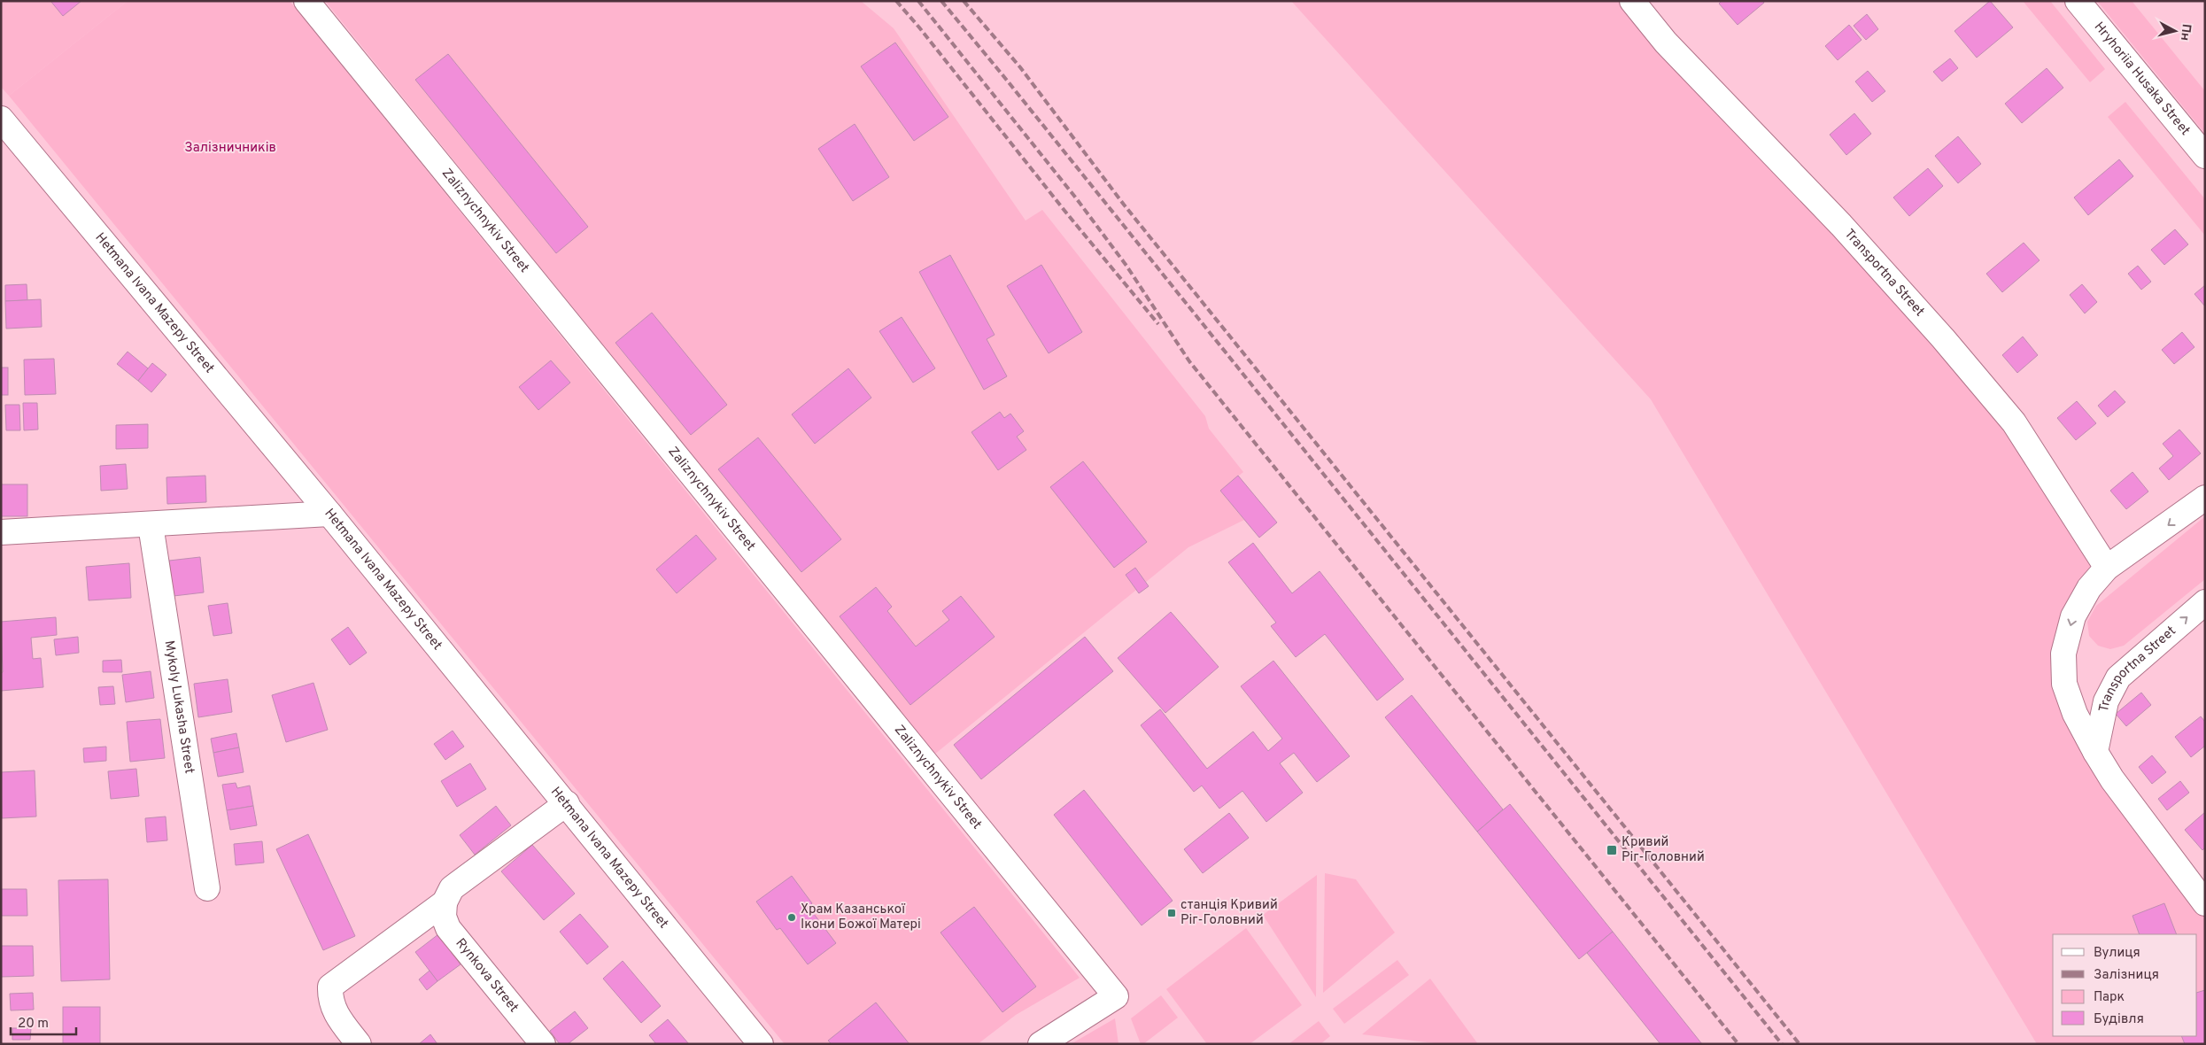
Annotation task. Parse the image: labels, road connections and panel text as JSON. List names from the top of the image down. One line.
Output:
{"streets":{"street":["Hryhoriia Husaka Street","Zaliznychnykiv Street","Transportna Street","Hetmana Ivana Mazepy Street","Mykoly Lukasha Street","Rynkova Street"]},"parks":["Залізничників"],"places":{"transit":["Кривий Ріг-Головний","станція Кривий Ріг-Головний"],"other":["Храм Казанської Ікони Божої Матері"]},"legend":["Вулиця","Залізниця","Парк","Будівля"],"scale_bar":"20 m","north":"right"}
